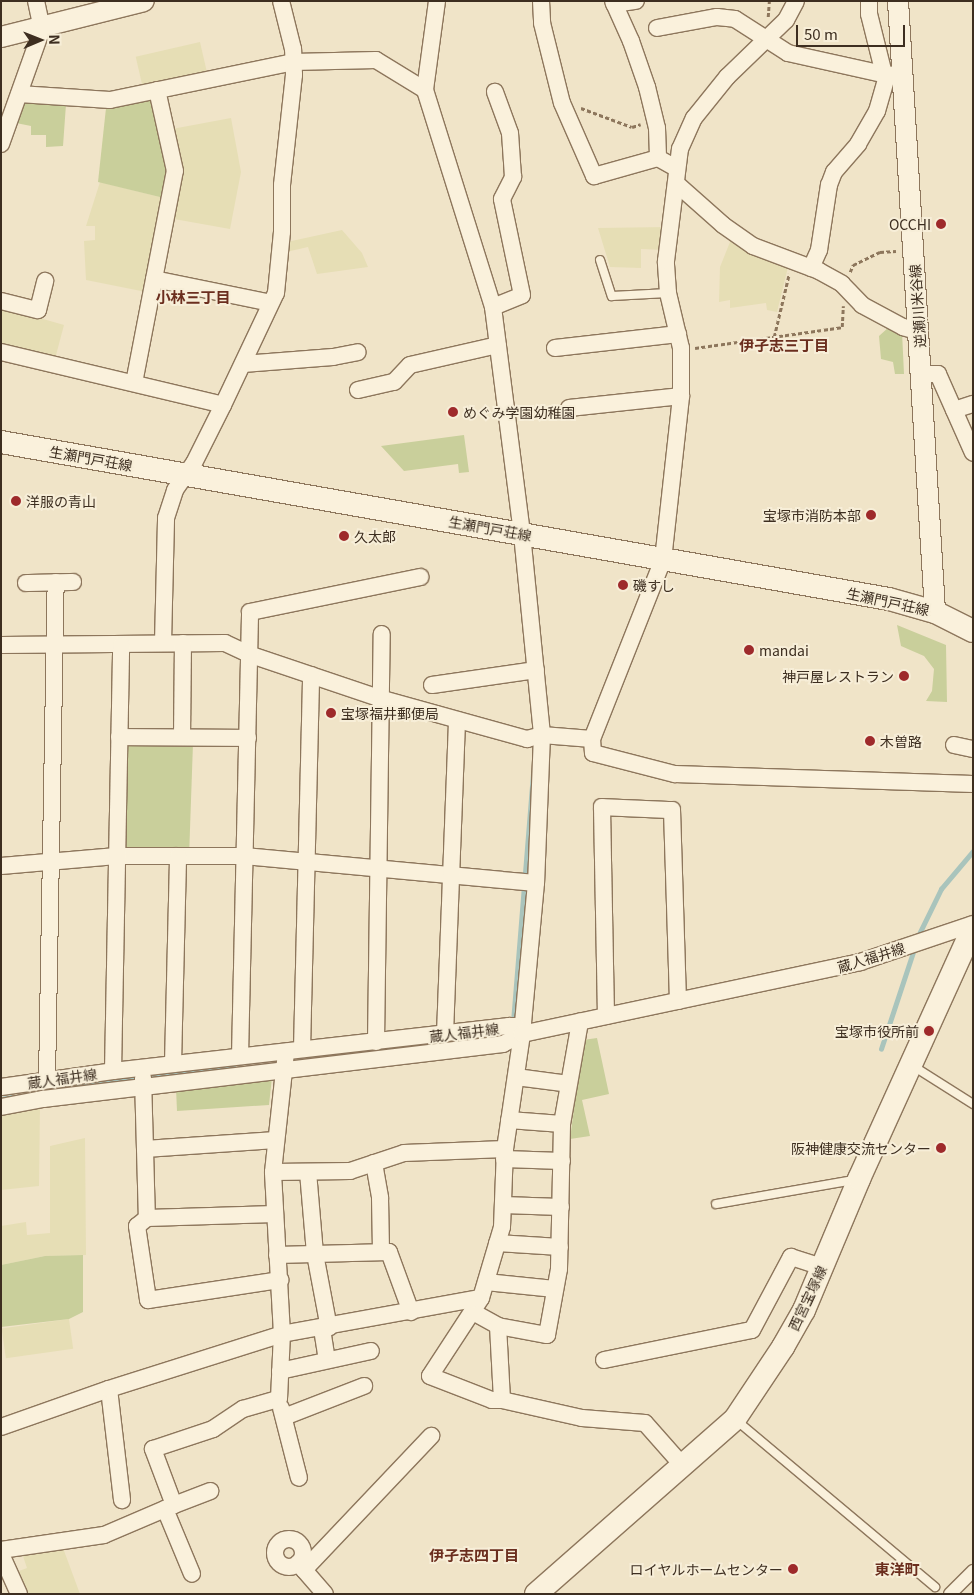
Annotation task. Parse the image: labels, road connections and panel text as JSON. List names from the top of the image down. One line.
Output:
{"streets":{"main road":["生瀬門戸荘線","西宮宝塚線"],"street":["逆瀬川米谷線","蔵人福井線"]},"crossings":[["逆瀬川米谷線","生瀬門戸荘線"]],"districts":["小林三丁目","伊孑志三丁目","伊孑志四丁目","東洋町"],"places":["OCCHI","めぐみ学園幼稚園","洋服の青山","宝塚市消防本部","久太郎","磯すし","mandai","神戸屋レストラン","宝塚福井郵便局","木曽路","宝塚市役所前","阪神健康交流センター","ロイヤルホームセンター"],"scale_bar":"50 m","north":"right"}
